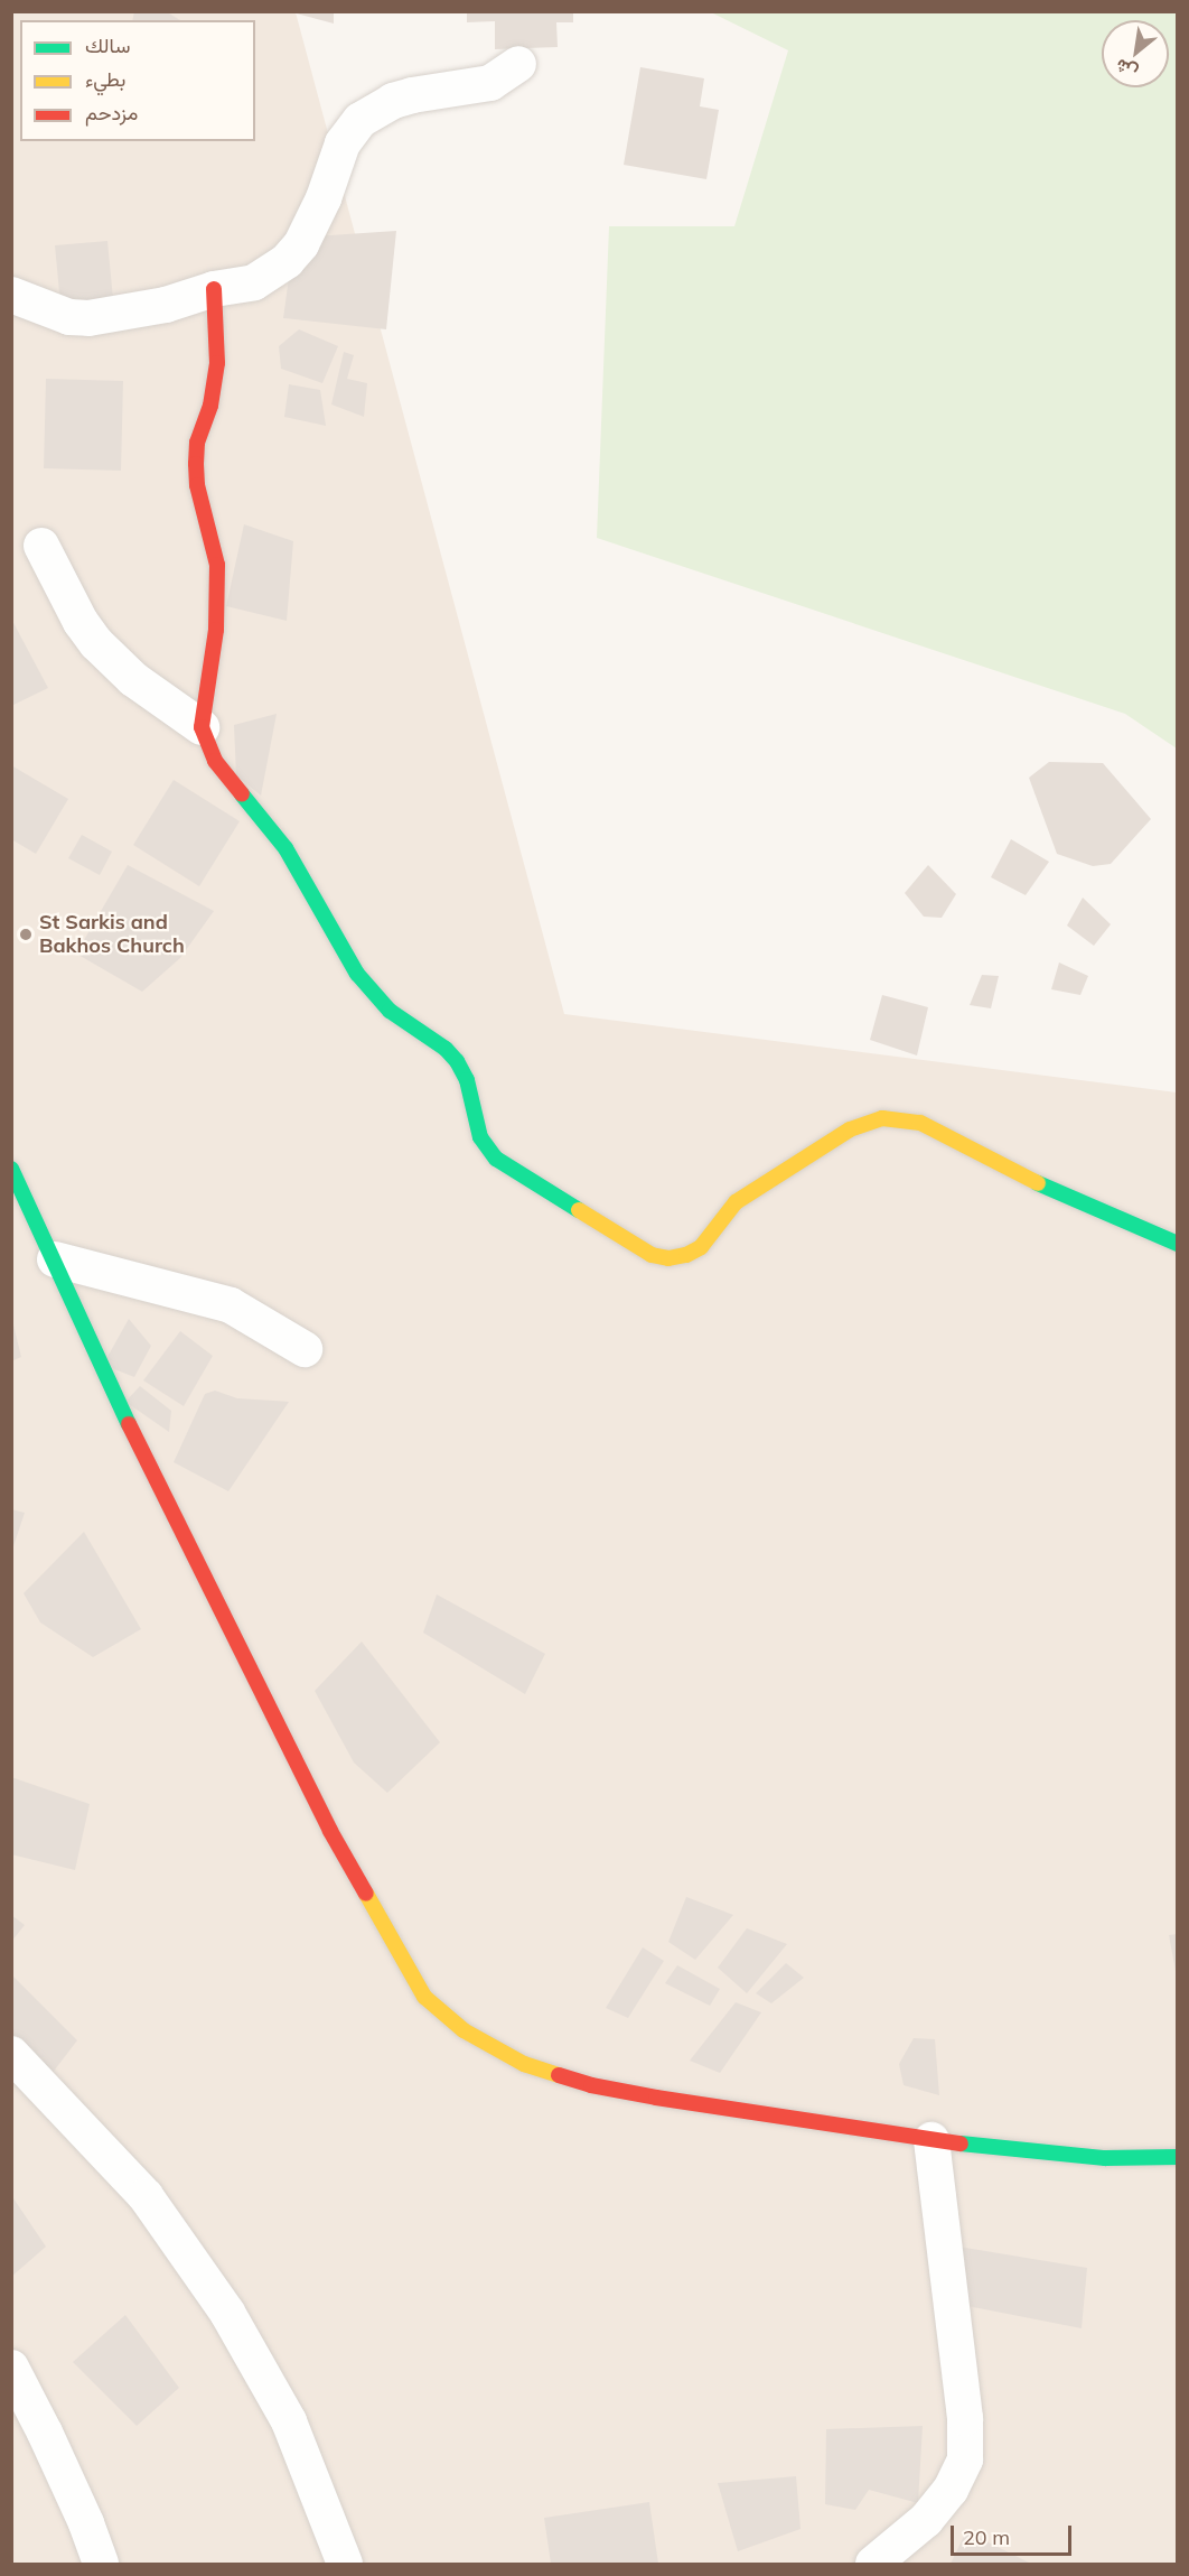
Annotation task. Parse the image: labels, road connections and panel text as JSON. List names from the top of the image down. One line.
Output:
{"places":["St Sarkis and Bakhos Church"],"legend":["سالك","بطيء","مزدحم"],"scale_bar":"20 m","north":"bottom left"}
